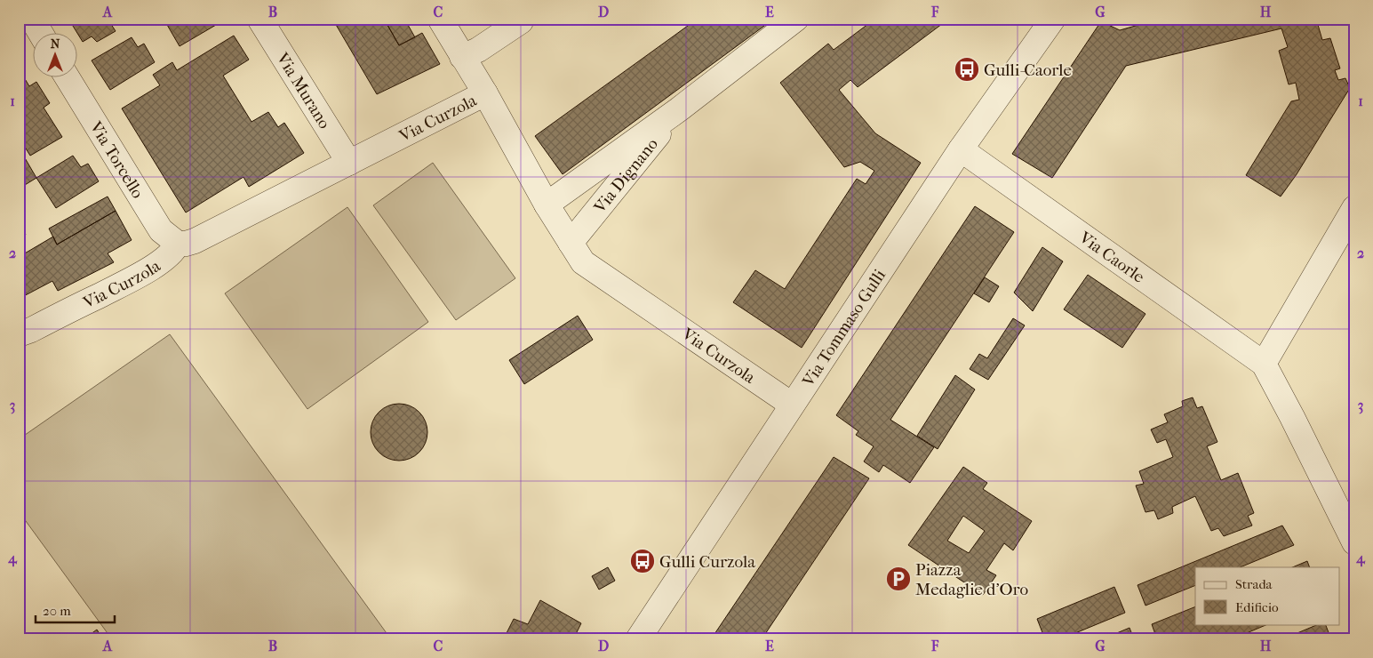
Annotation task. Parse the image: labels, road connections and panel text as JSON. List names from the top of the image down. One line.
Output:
{"streets":{"street":["Via Murano","Via Curzola","Via Torcello","Via Dignano","Via Caorle","Via Tommaso Gulli"]},"crossings":[["Via Murano","Via Curzola"],["Via Curzola","Via Torcello"],["Via Curzola","Via Dignano"],["Via Curzola","Via Tommaso Gulli"],["Via Caorle","Via Tommaso Gulli"]],"places":{"bus stop":["Gulli-Caorle","Gulli Curzola"],"parking":["Piazza Medaglie d'Oro"]},"legend":["Strada","Edificio"],"scale_bar":"20 m","north":"top","grid":{"columns":["A","B","C","D","E","F","G","H"],"rows":["1","2","3","4"]}}
